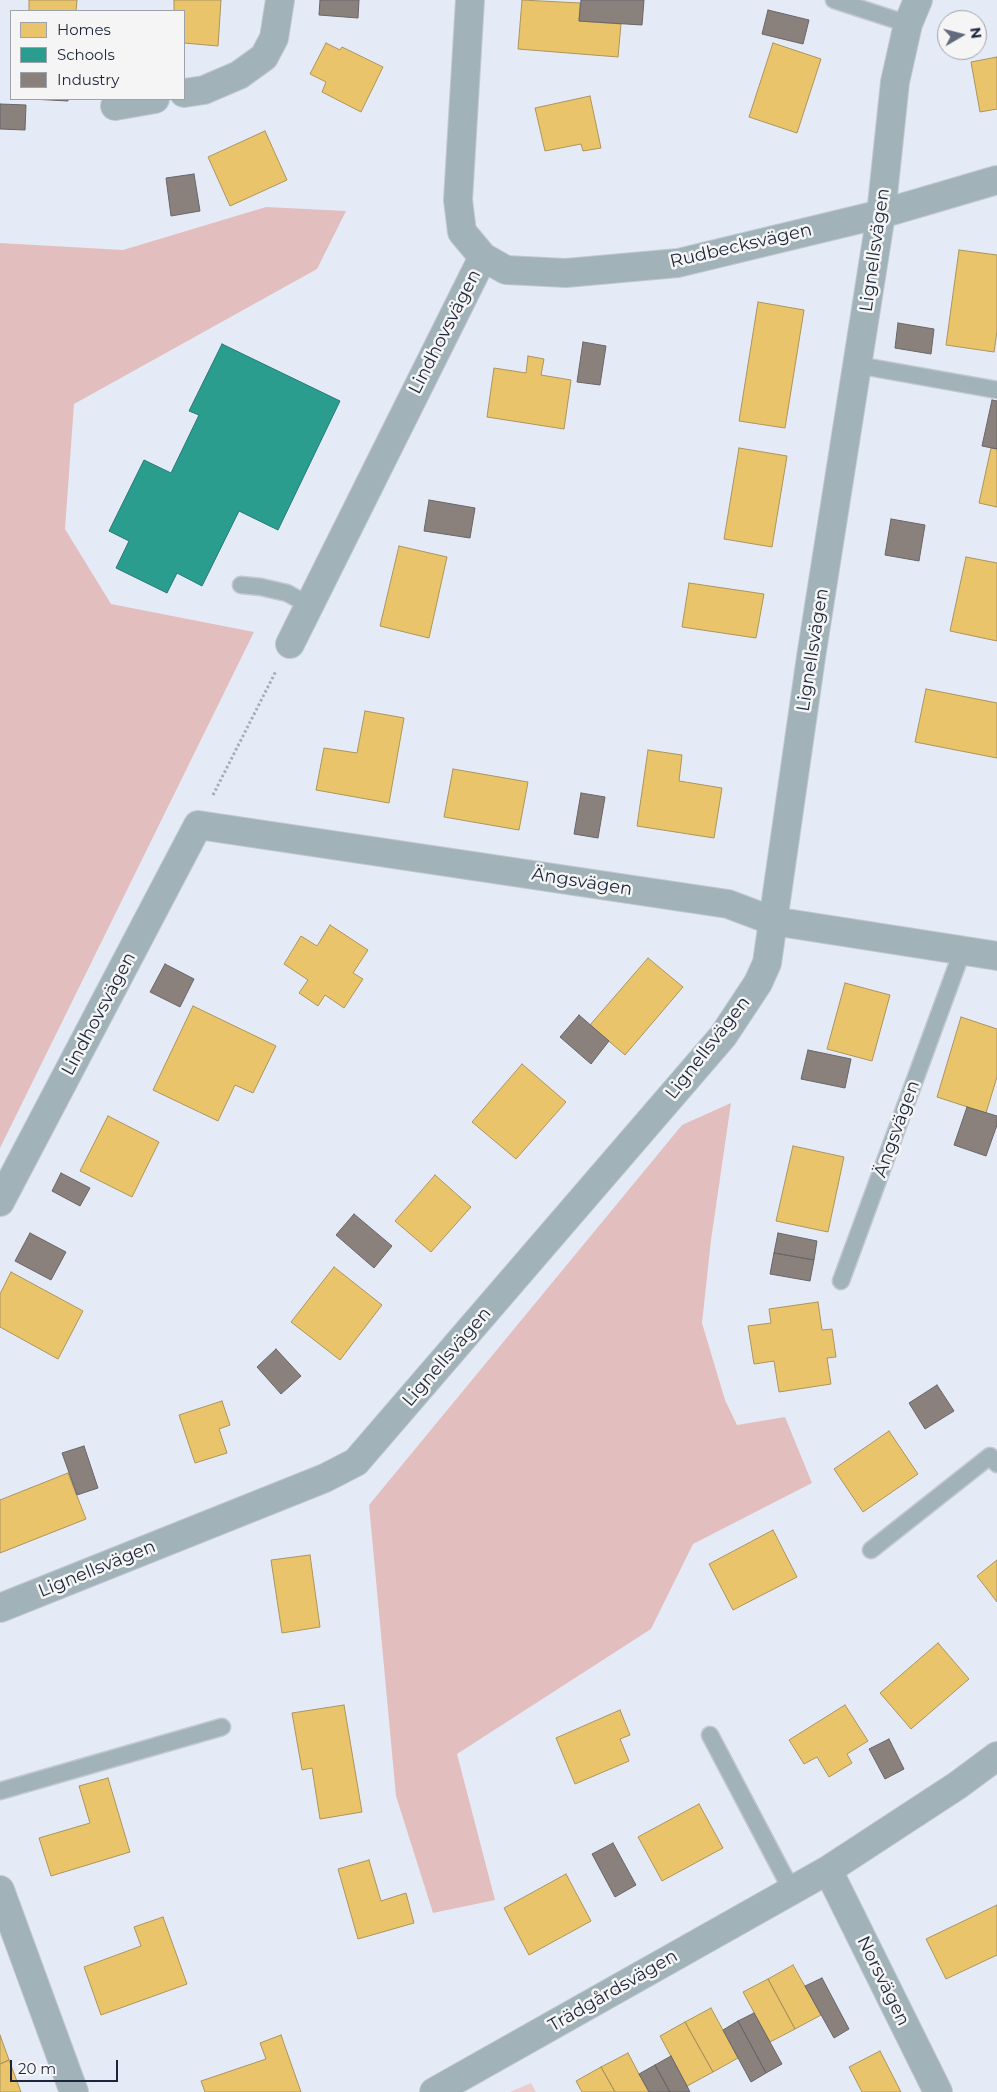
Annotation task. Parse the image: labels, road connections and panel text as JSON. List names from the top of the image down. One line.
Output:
{"streets":{"street":["Rudbecksvägen","Lignellsvägen","Lindhovsvägen","Ängsvägen","Norsvägen","Trädgårdsvägen"]},"crossings":[["Rudbecksvägen","Lignellsvägen"],["Rudbecksvägen","Lindhovsvägen"],["Lignellsvägen","Ängsvägen"],["Lindhovsvägen","Ängsvägen"],["Norsvägen","Trädgårdsvägen"]],"legend":["Homes","Schools","Industry"],"scale_bar":"20 m","north":"right"}
